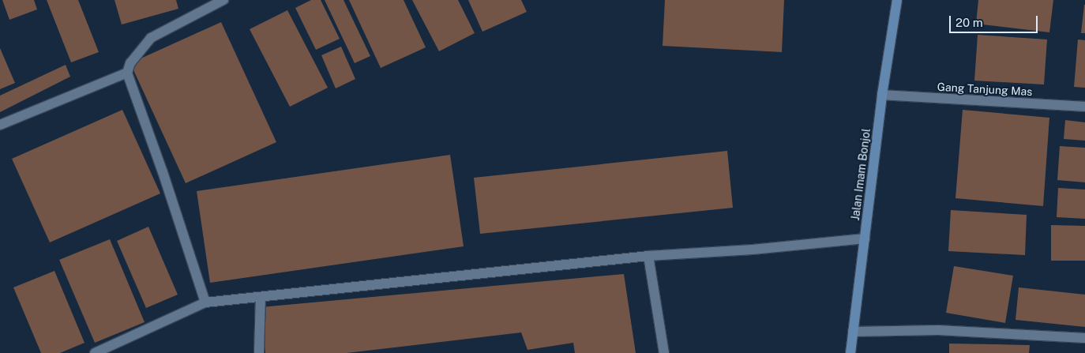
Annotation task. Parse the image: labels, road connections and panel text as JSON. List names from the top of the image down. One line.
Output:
{"streets":{"main road":["Jalan Imam Bonjol"],"street":["Gang Tanjung Mas"]},"crossings":[["Gang Tanjung Mas","Jalan Imam Bonjol"]],"scale_bar":"20 m"}
